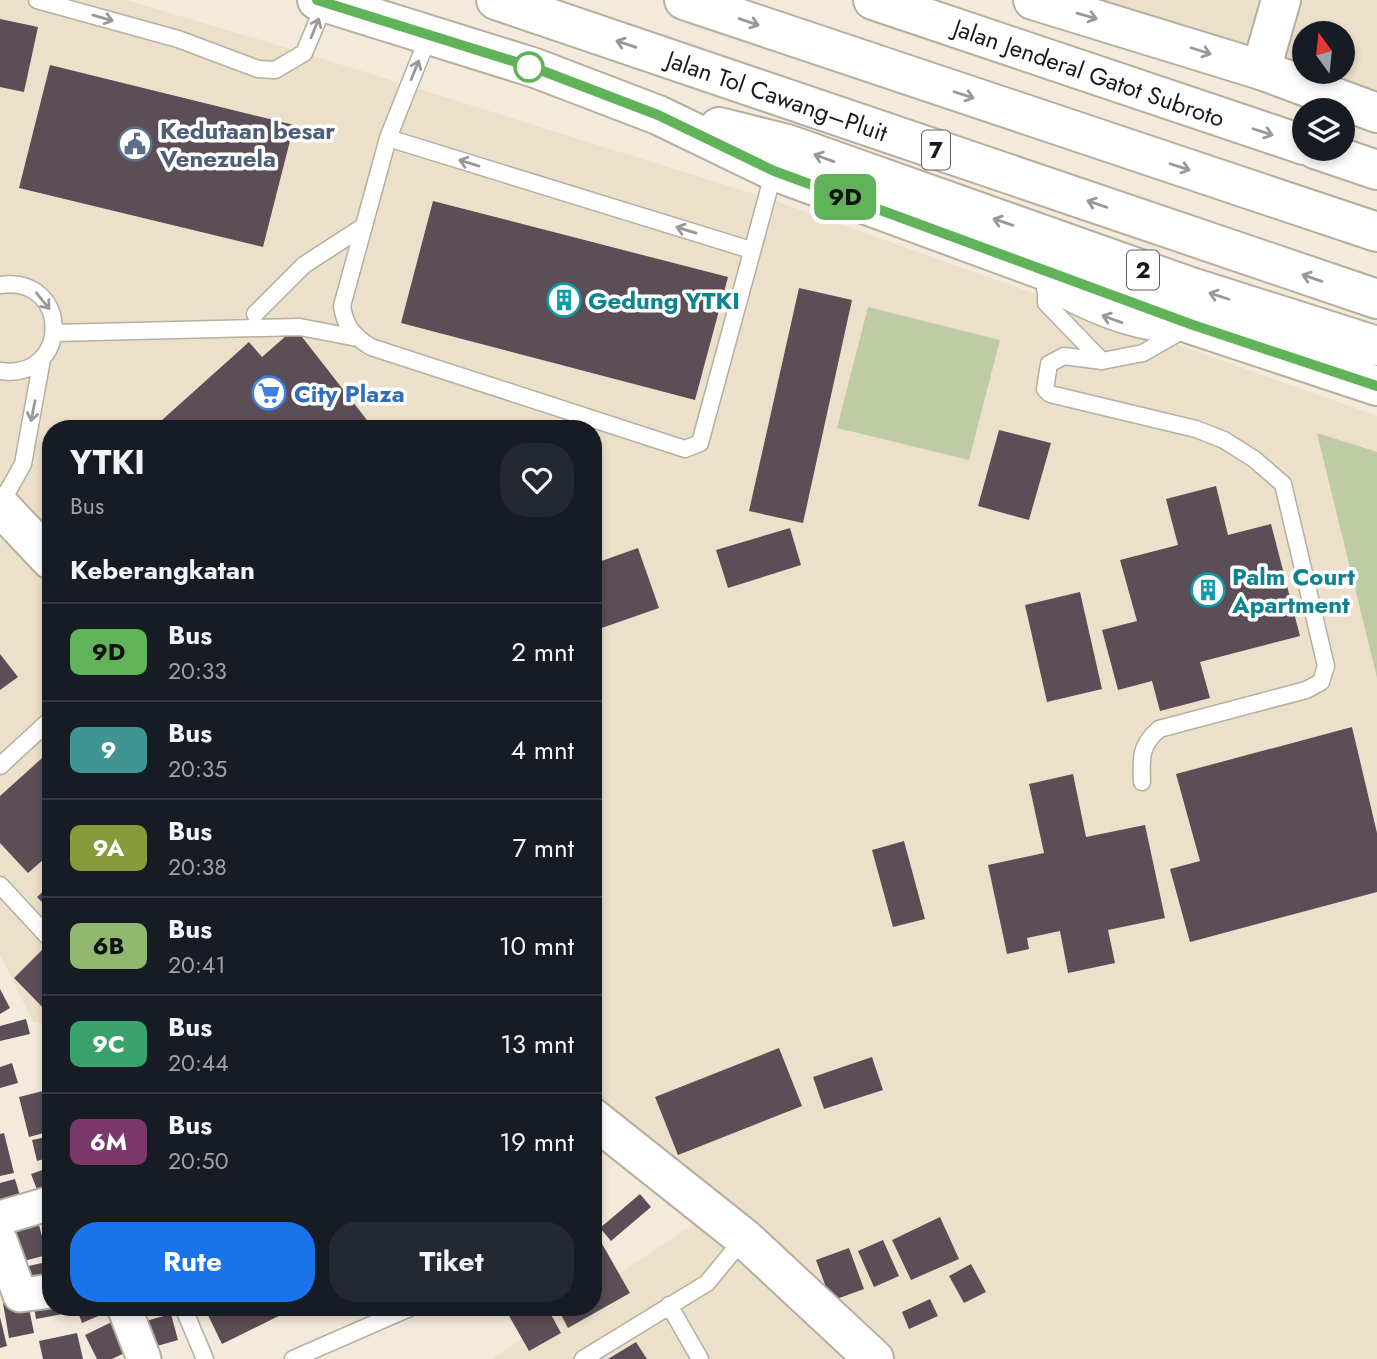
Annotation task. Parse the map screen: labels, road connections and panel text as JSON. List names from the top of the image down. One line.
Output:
{"streets":{"main road":["Jalan Jenderal Gatot Subroto","Jalan Tol Cawang–Pluit","7","2"]},"places":{"public building":["Kedutaan besar Venezuela"],"building":["Gedung YTKI","Palm Court Apartment"],"supermarket":["City Plaza"]},"lines":["bus line 9D"],"north":"top","page":{"on_map":"9D","heading":[["YTKI","Bus"],"Keberangkatan"],"list":[{"mark":"9D","name":"Bus","note":"20:33","value":"2 mnt"},{"mark":"9","name":"Bus","note":"20:35","value":"4 mnt"},{"mark":"9A","name":"Bus","note":"20:38","value":"7 mnt"},{"mark":"6B","name":"Bus","note":"20:41","value":"10 mnt"},{"mark":"9C","name":"Bus","note":"20:44","value":"13 mnt"},{"mark":"6M","name":"Bus","note":"20:50","value":"19 mnt"}],"buttons":["Rute","Tiket"]}}
